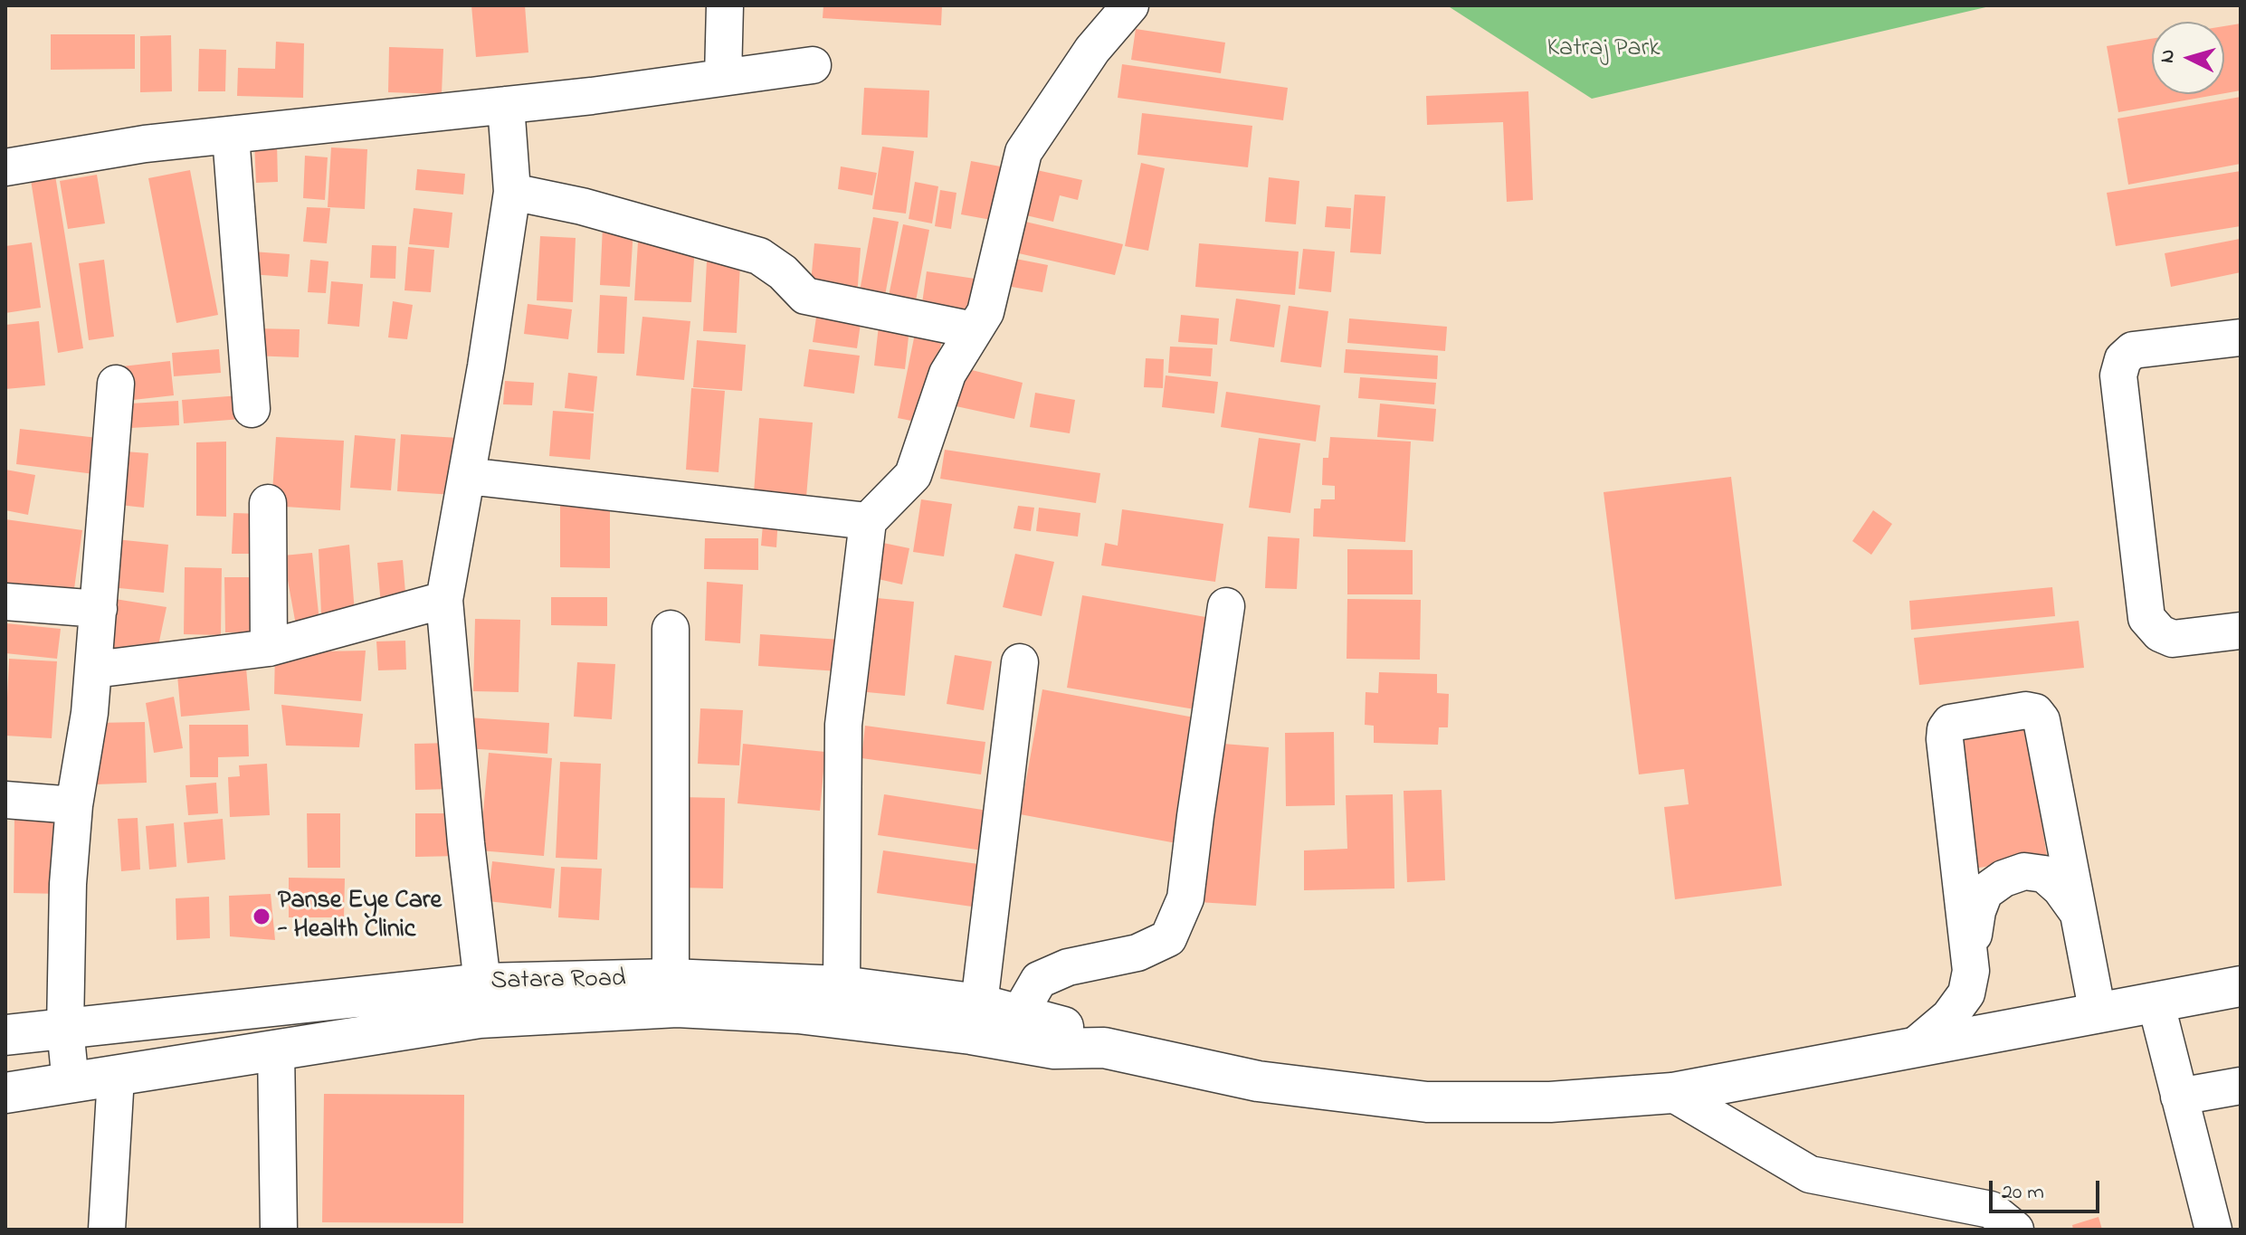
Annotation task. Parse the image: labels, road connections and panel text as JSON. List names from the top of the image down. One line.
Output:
{"streets":{"highway":["Satara Road"]},"parks":["Katraj Park"],"places":["Panse Eye Care - Health Clinic"],"scale_bar":"20 m","north":"left"}
